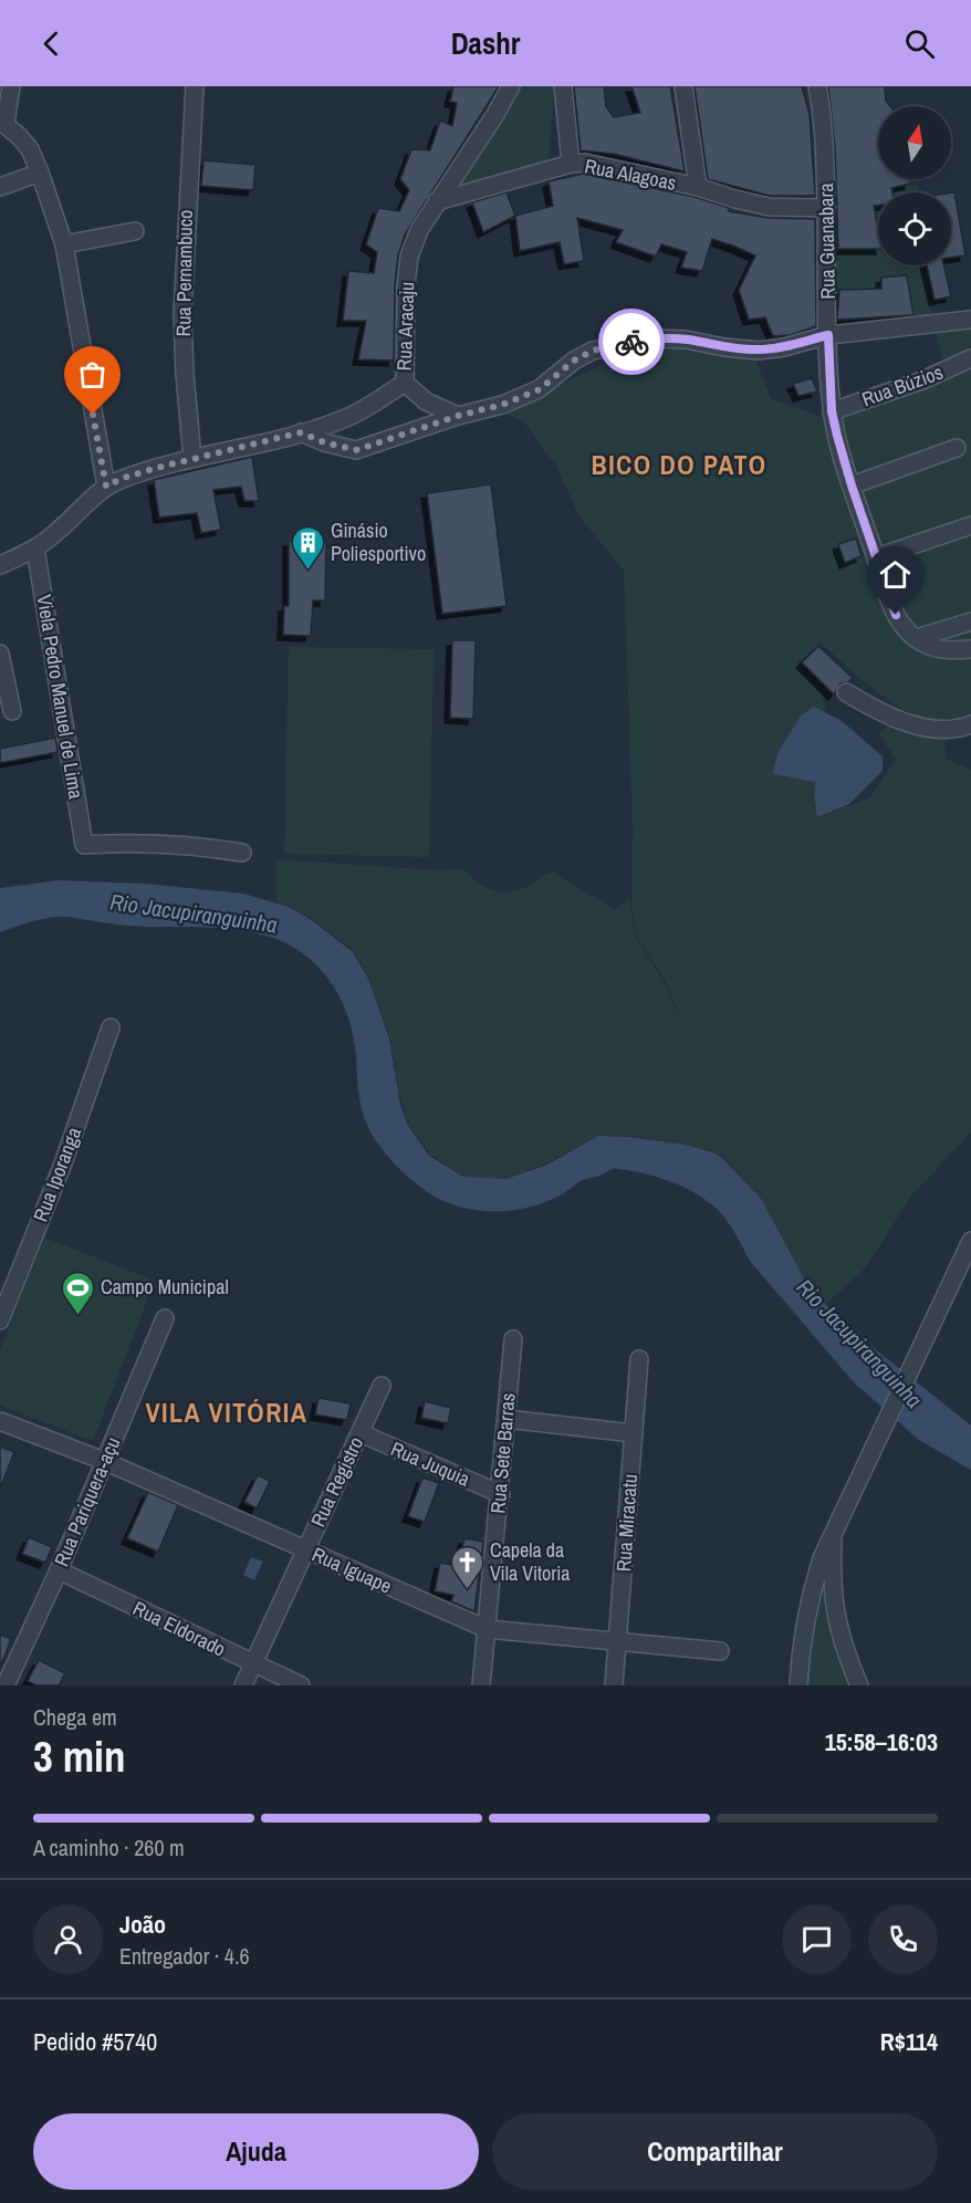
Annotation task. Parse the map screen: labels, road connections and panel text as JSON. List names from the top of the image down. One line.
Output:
{"streets":{"street":["Rua Alagoas","Rua Guanabara","Rua Pernambuco","Rua Aracaju","Rua Búzios","Viela Pedro Manuel de Lima","Rua Iporanga","Rua Sete Barras","Rua Juquia","Rua Registro","Rua Pariquera-açu","Rua Miracatu","Rua Iguape","Rua Eldorado"]},"crossings":[["Rua Alagoas","Rua Guanabara"],["Rua Alagoas","Rua Aracaju"],["Rua Guanabara","Rua Búzios"],["Rua Pernambuco","Rua Aracaju"],["Rua Aracaju","Viela Pedro Manuel de Lima"],["Rua Sete Barras","Rua Juquia"],["Rua Sete Barras","Rua Iguape"],["Rua Juquia","Rua Registro"],["Rua Registro","Rua Iguape"],["Rua Registro","Rua Eldorado"],["Rua Pariquera-açu","Rua Iguape"],["Rua Pariquera-açu","Rua Eldorado"],["Rua Miracatu","Rua Iguape"]],"districts":["BICO DO PATO","VILA VITÓRIA"],"water":["Rio Jacupiranguinha"],"places":{"building":["Ginásio Poliesportivo"],"sports":["Campo Municipal"],"church":["Capela da Vila Vitoria"]},"north":"top","page":{"header":"Dashr","heading":["3 min","Chega em","15:58–16:03"],"panel":["João","Entregador · 4.6","Pedido #5740","R$114"],"bar":"A caminho · 260 m","buttons":["Ajuda","Compartilhar"]}}
